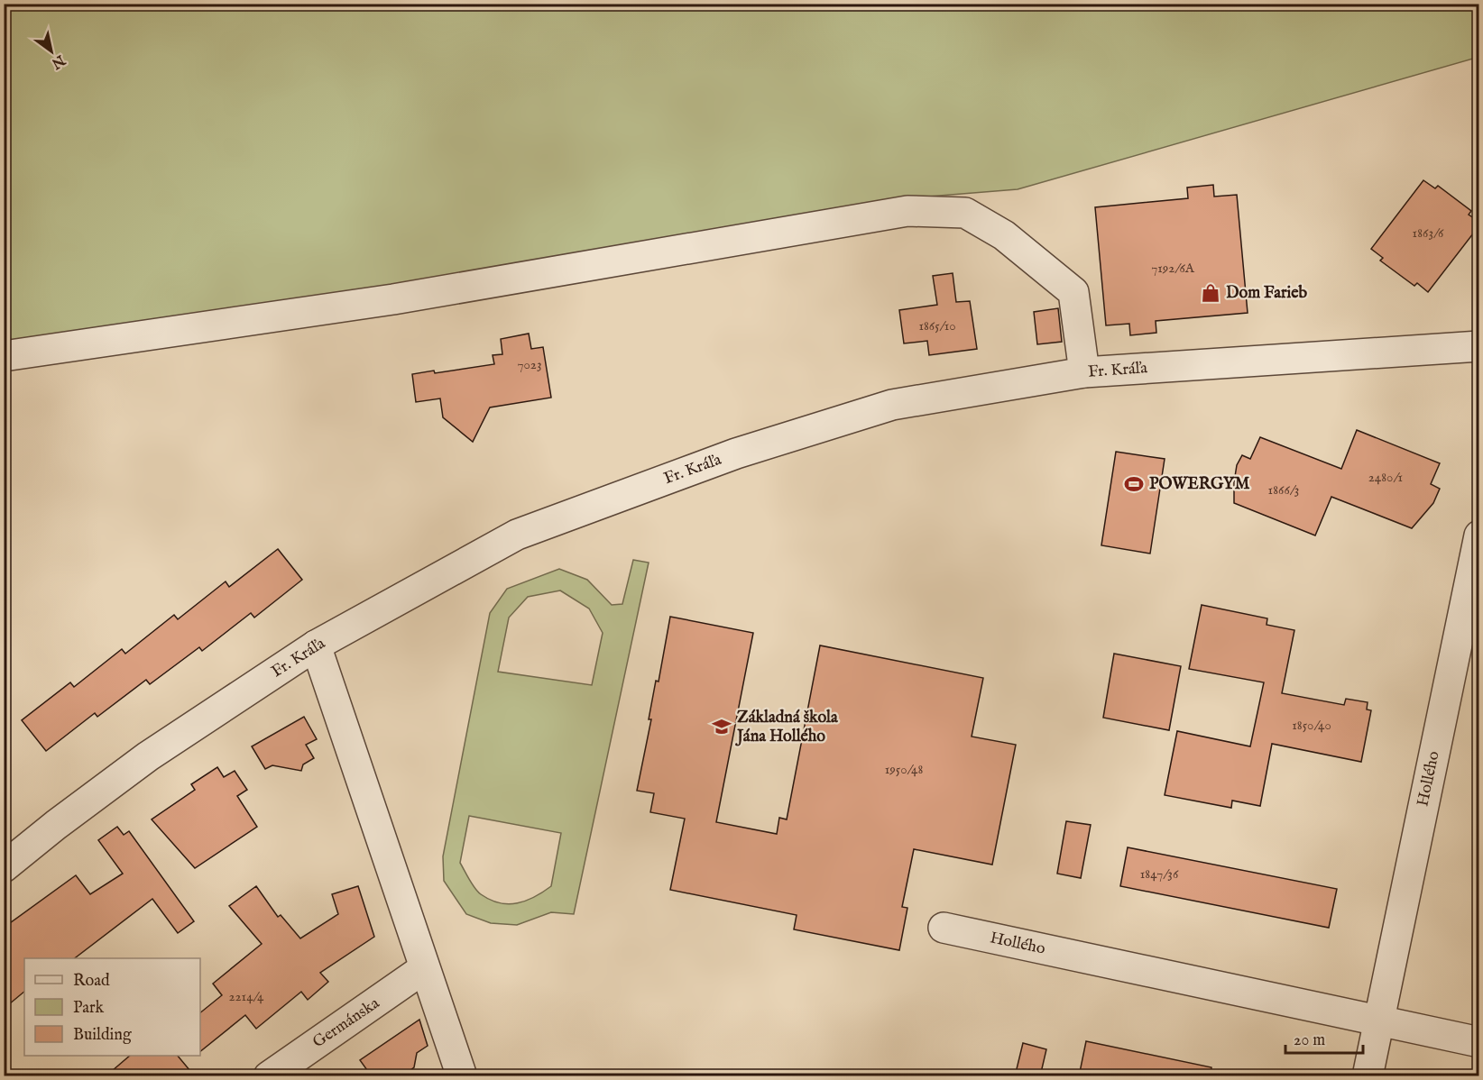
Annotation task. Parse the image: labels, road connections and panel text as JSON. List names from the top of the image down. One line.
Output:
{"streets":{"street":["Fr. Kráľa","Hollého","Germánska"]},"places":{"shop":["Dom Farieb"],"sports":["POWERGYM"],"school or university":["Základná škola Jána Hollého"]},"house_numbers":["1863/6","7192/6A","1865/10","7023","2480/1","1866/3","1850/40","1950/48","1847/36","2214/4"],"legend":["Road","Park","Building"],"scale_bar":"20 m","north":"bottom right"}
